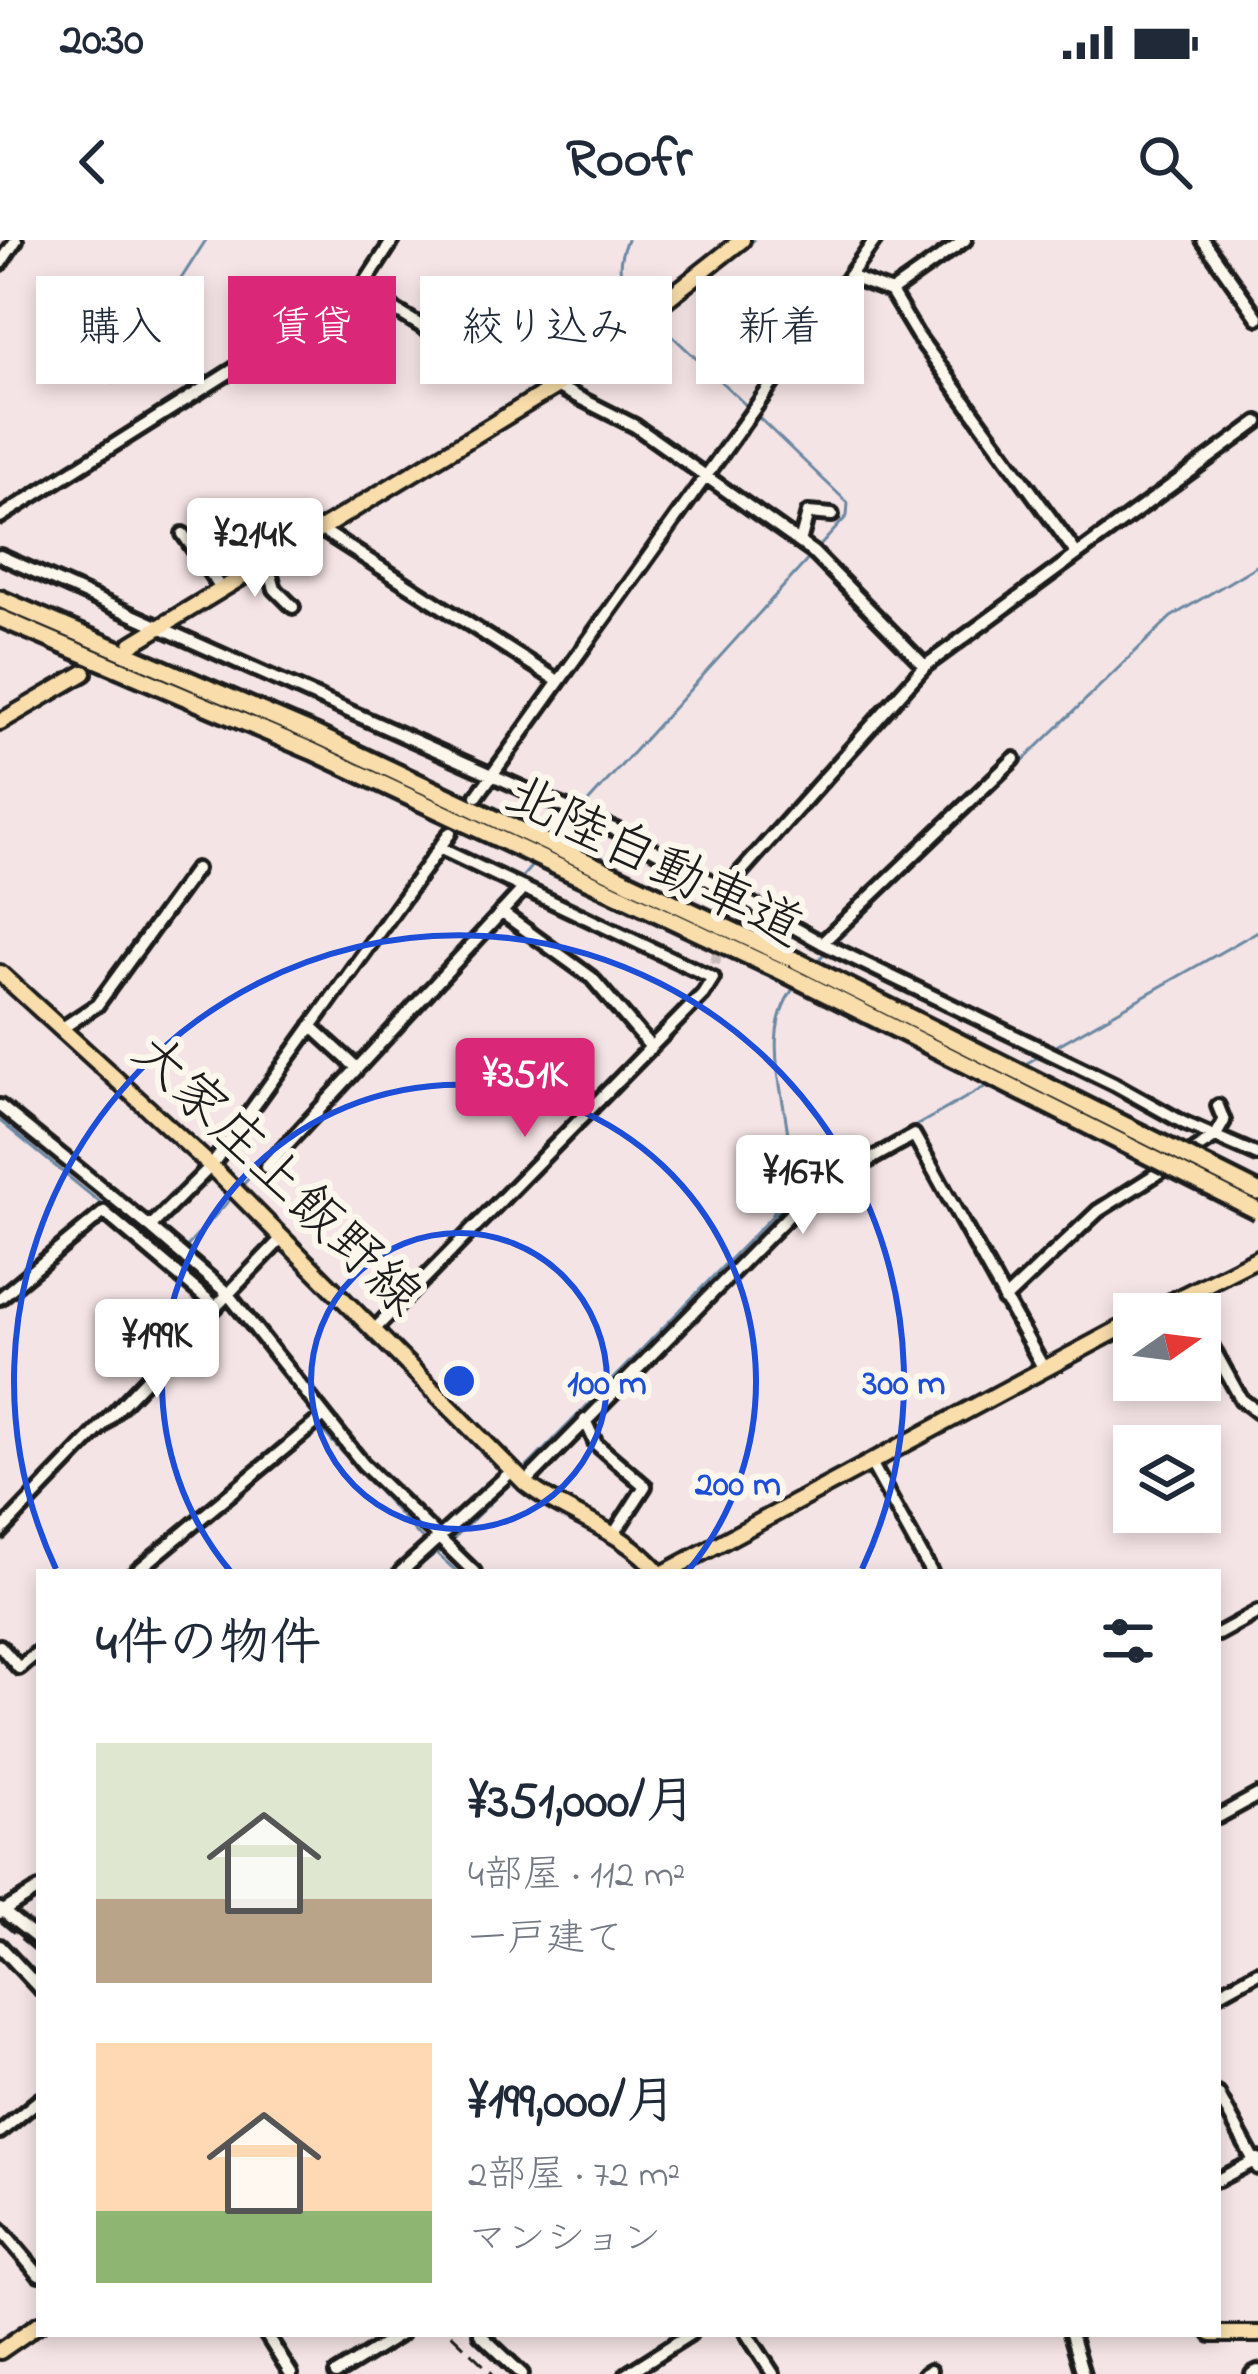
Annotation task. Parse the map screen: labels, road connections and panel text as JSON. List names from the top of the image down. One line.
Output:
{"streets":{"highway":["北陸自動車道"],"main road":["大家庄上飯野線"]},"north":"right","page":{"status":"20:30","header":"Roofr","chip":["購入","賃貸","絞り込み","新着"],"price":["¥214K","¥351K","¥167K","¥199K"],"heading":"4件の物件","list":[{"name":"¥351,000/月","note":"4部屋 · 112 m² · 一戸建て"},{"name":"¥199,000/月","note":"2部屋 · 72 m² · マンション"}]},"rings":["100 m","300 m","200 m"]}
